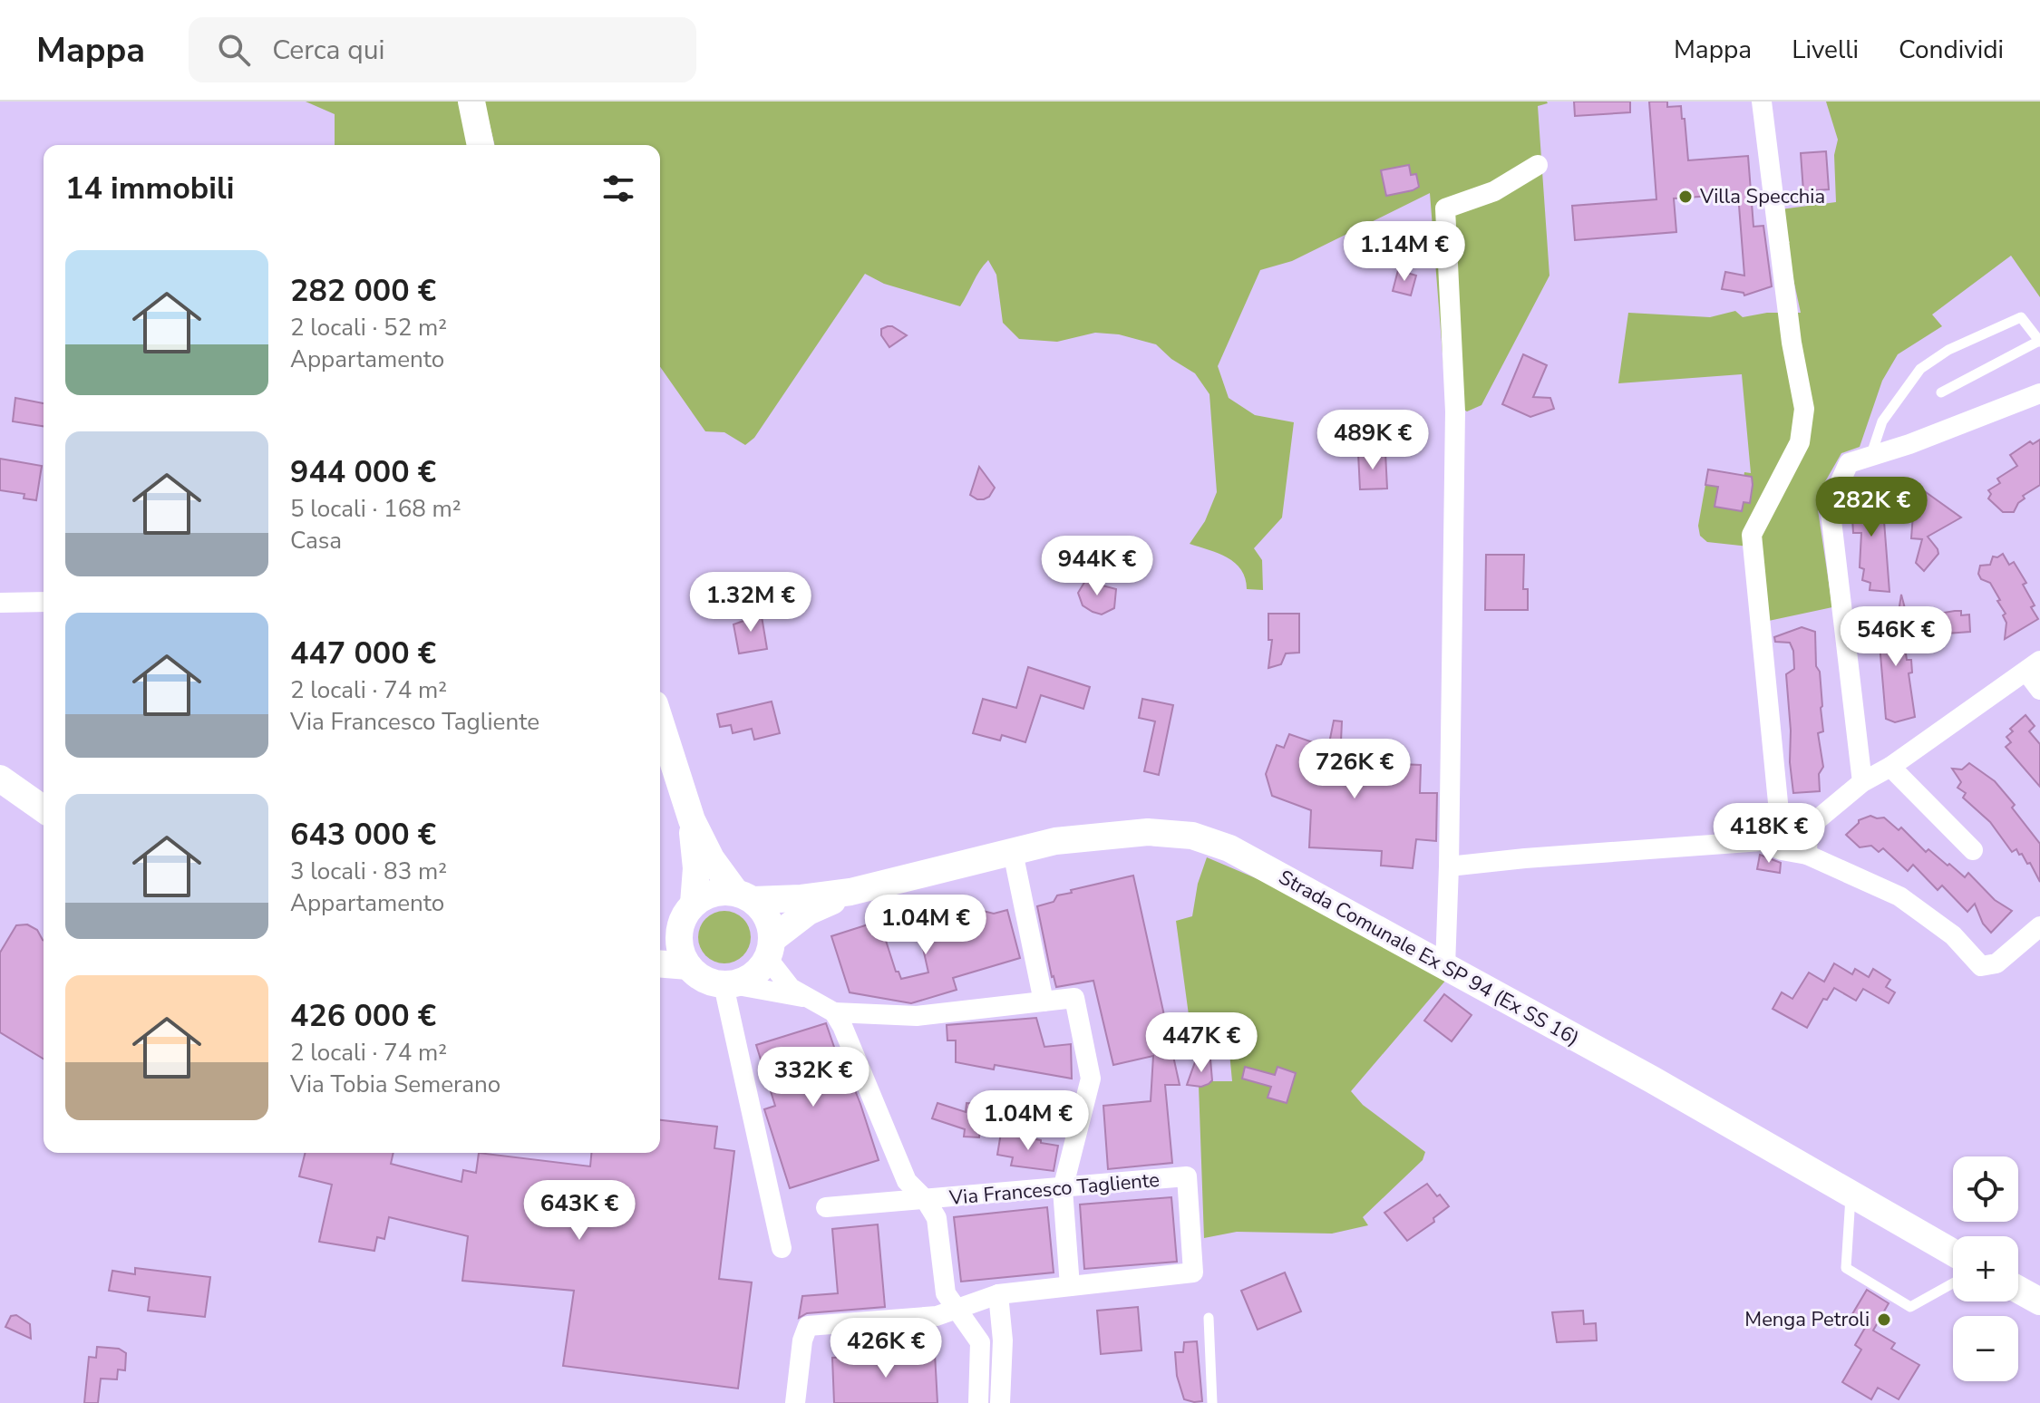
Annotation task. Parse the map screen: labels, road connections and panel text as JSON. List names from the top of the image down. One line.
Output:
{"streets":{"main road":["Strada Comunale Ex SP 94 (Ex SS 16)"],"street":["Via Francesco Tagliente"]},"places":["Villa Specchia","Menga Petroli"],"page":{"header":"Mappa","search":"Cerca qui","nav":["Mappa","Livelli","Condividi"],"heading":"14 immobili","price":["1.14M €","489K €","282K €","944K €","1.32M €","546K €","726K €","418K €","1.04M €","447K €","332K €","1.04M €","643K €","426K €"],"list":[{"name":"282 000 €","note":"2 locali · 52 m² · Appartamento"},{"name":"944 000 €","note":"5 locali · 168 m² · Casa"},{"name":"447 000 €","note":"2 locali · 74 m² · Via Francesco Tagliente"},{"name":"643 000 €","note":"3 locali · 83 m² · Appartamento"},{"name":"426 000 €","note":"2 locali · 74 m² · Via Tobia Semerano"}],"map_buttons":["+","−"]}}
